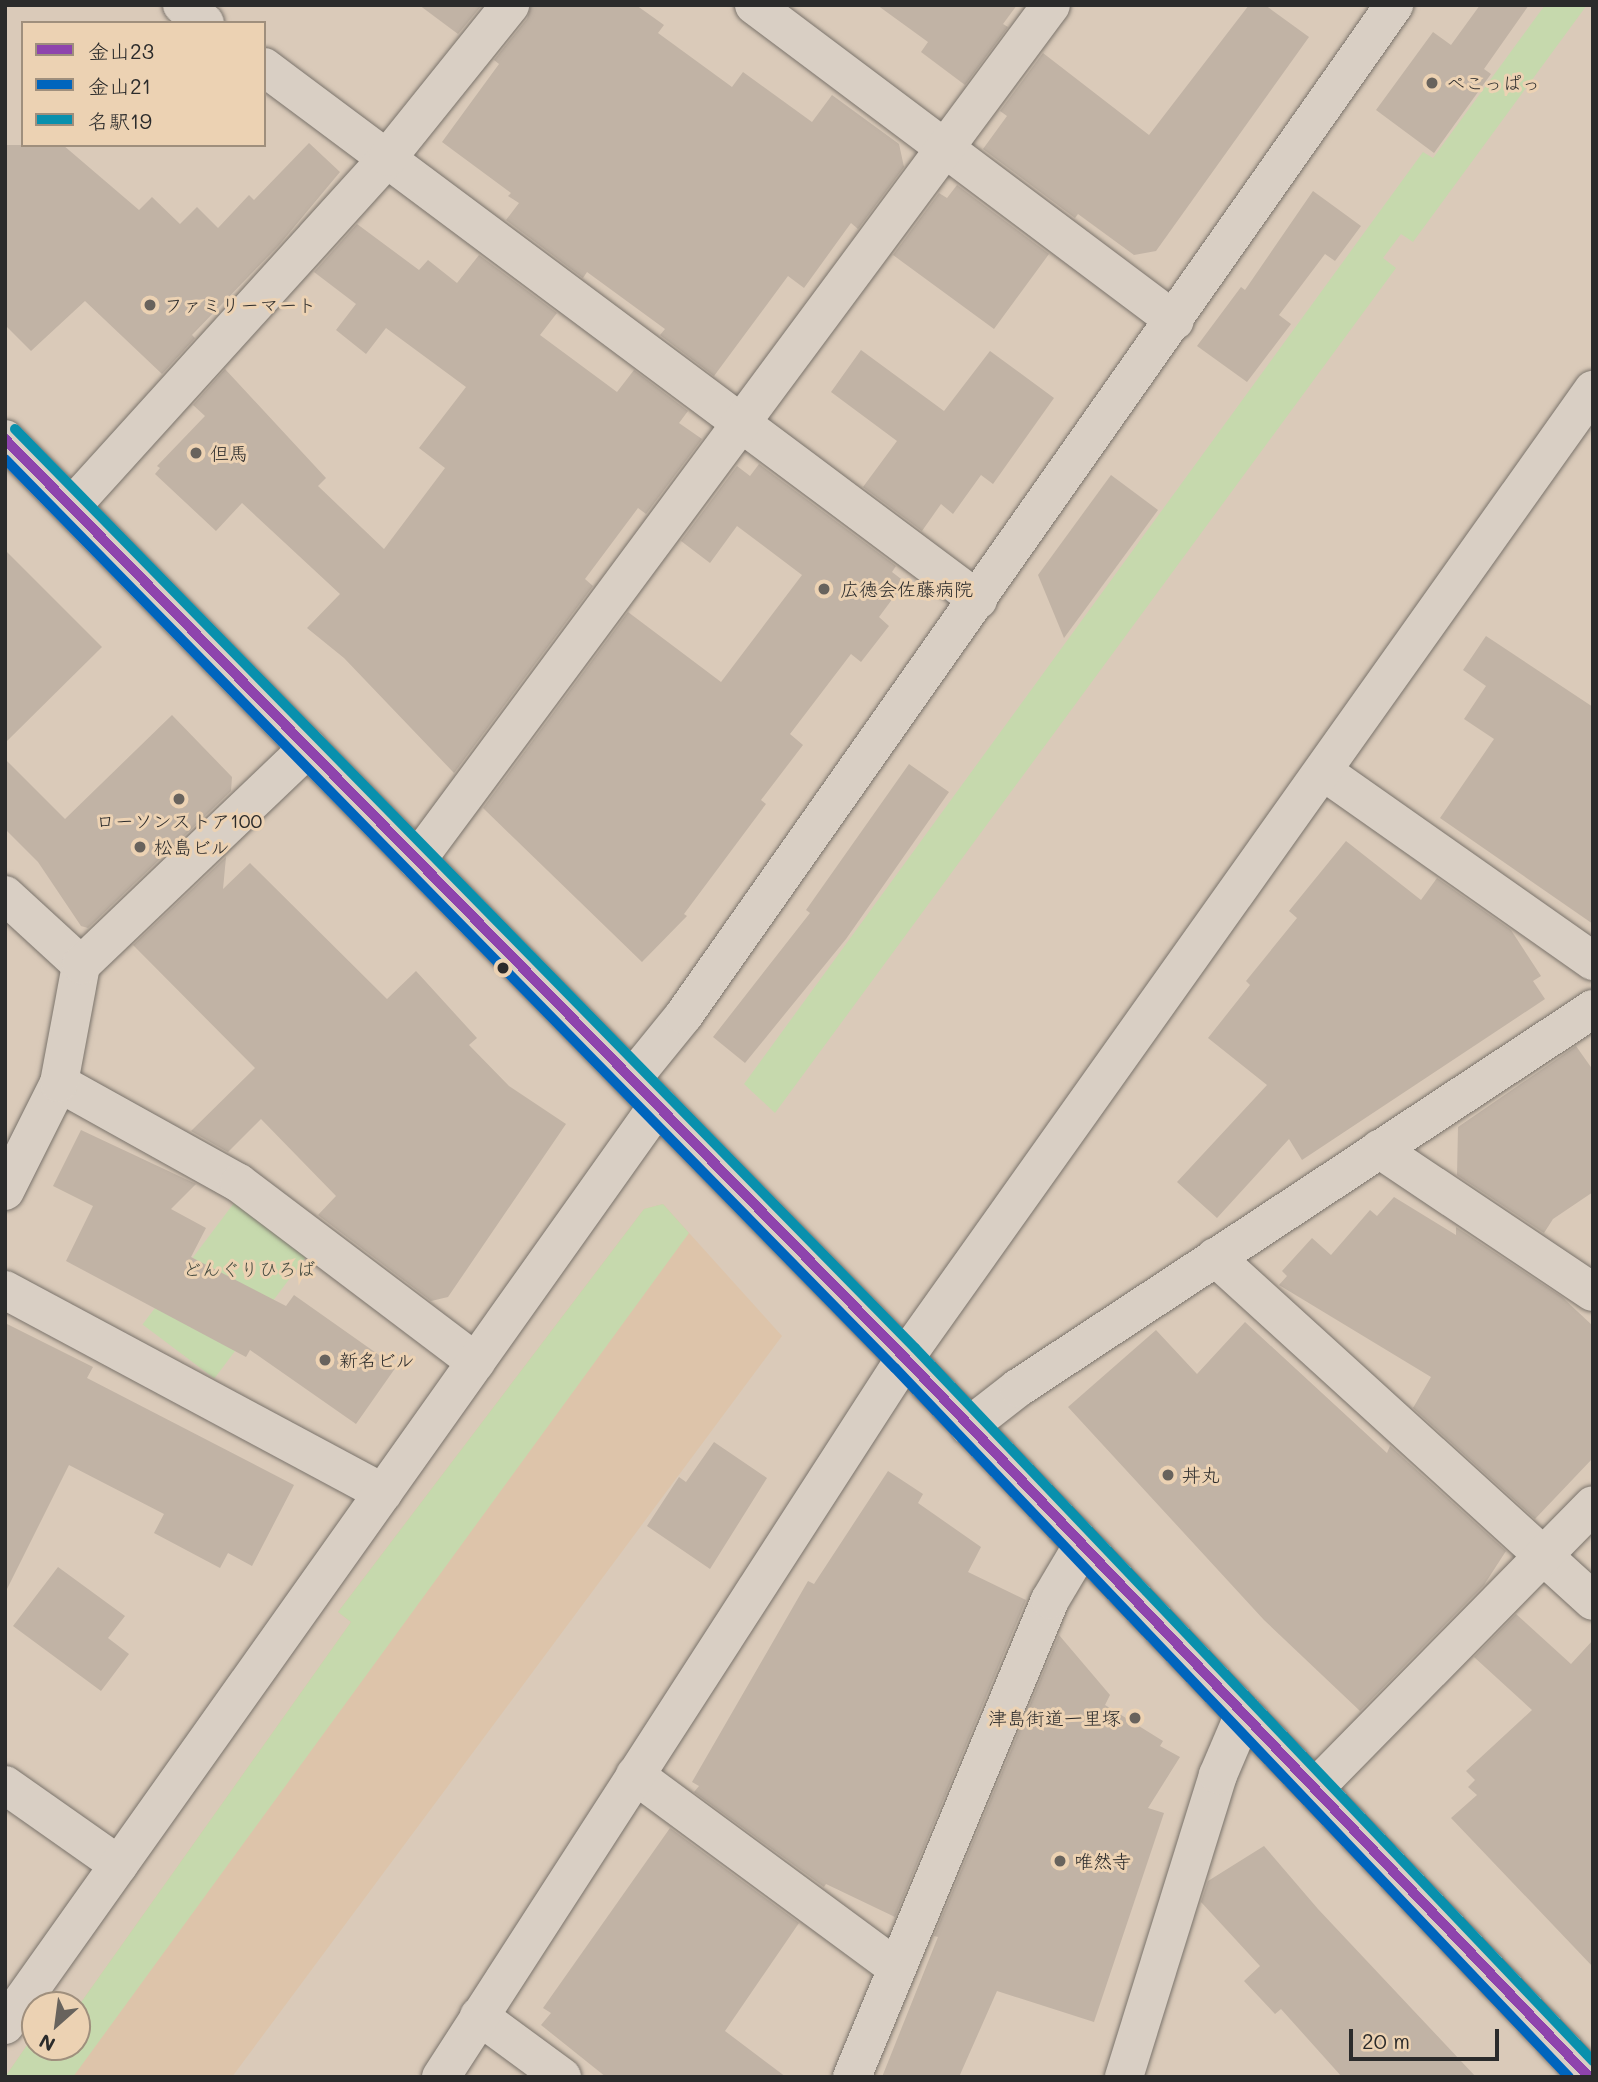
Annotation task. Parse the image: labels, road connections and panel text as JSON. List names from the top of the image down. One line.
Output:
{"parks":["どんぐりひろば"],"places":["ぺこっぱっ","ファミリーマート","但馬","広徳会佐藤病院","ローソンストア100","松島ビル","新名ビル","丼丸","津島街道一里塚","唯然寺"],"lines":["transit line 名駅19","transit line 金山23","transit line 金山21"],"legend":["金山23","金山21","名駅19"],"scale_bar":"20 m","north":"bottom left"}
